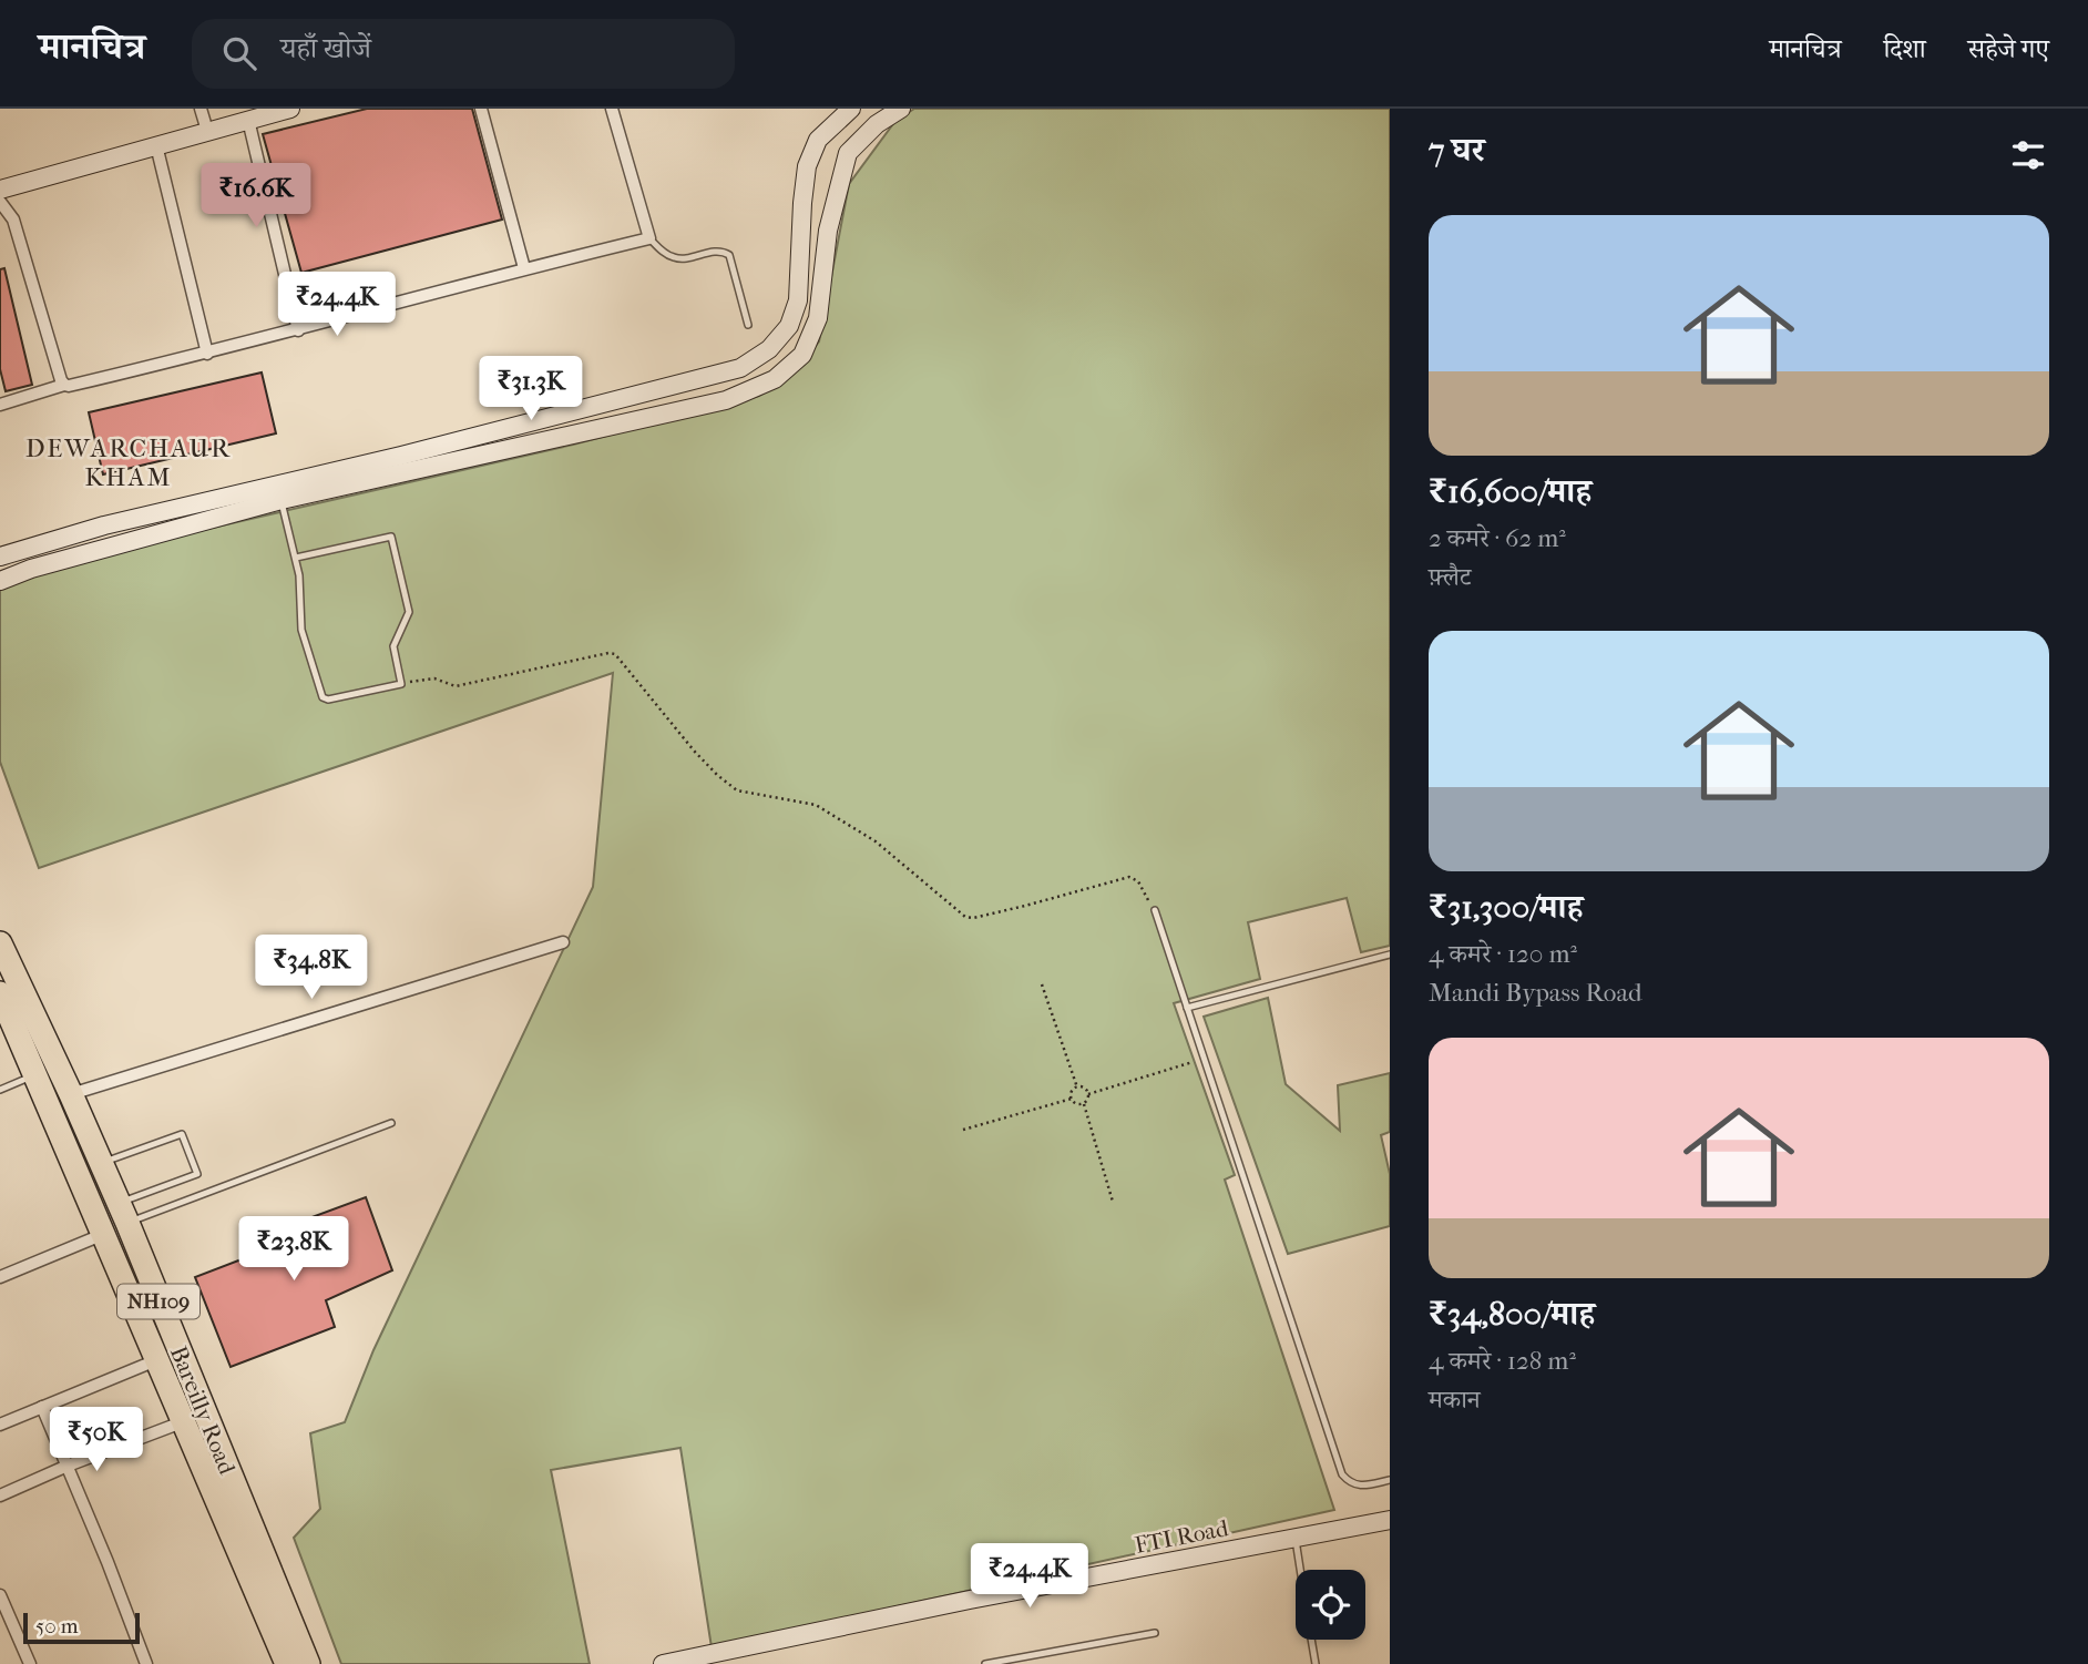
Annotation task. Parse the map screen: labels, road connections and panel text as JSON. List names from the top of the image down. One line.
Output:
{"streets":{"highway":["NH109","Bareilly Road"],"main road":["FTI Road"]},"districts":["DEWARCHAUR KHAM"],"scale_bar":"50 m","page":{"header":"मानचित्र","search":"यहाँ खोजें","nav":["मानचित्र","दिशा","सहेजे गए"],"heading":"7 घर","price":["₹16.6K","₹24.4K","₹31.3K","₹34.8K","₹23.8K","₹50K","₹24.4K"],"list":[{"name":"₹16,600/माह","note":"2 कमरे · 62 m² · फ़्लैट"},{"name":"₹31,300/माह","note":"4 कमरे · 120 m² · Mandi Bypass Road"},{"name":"₹34,800/माह","note":"4 कमरे · 128 m² · मकान"}],"scale":"50 m"}}
